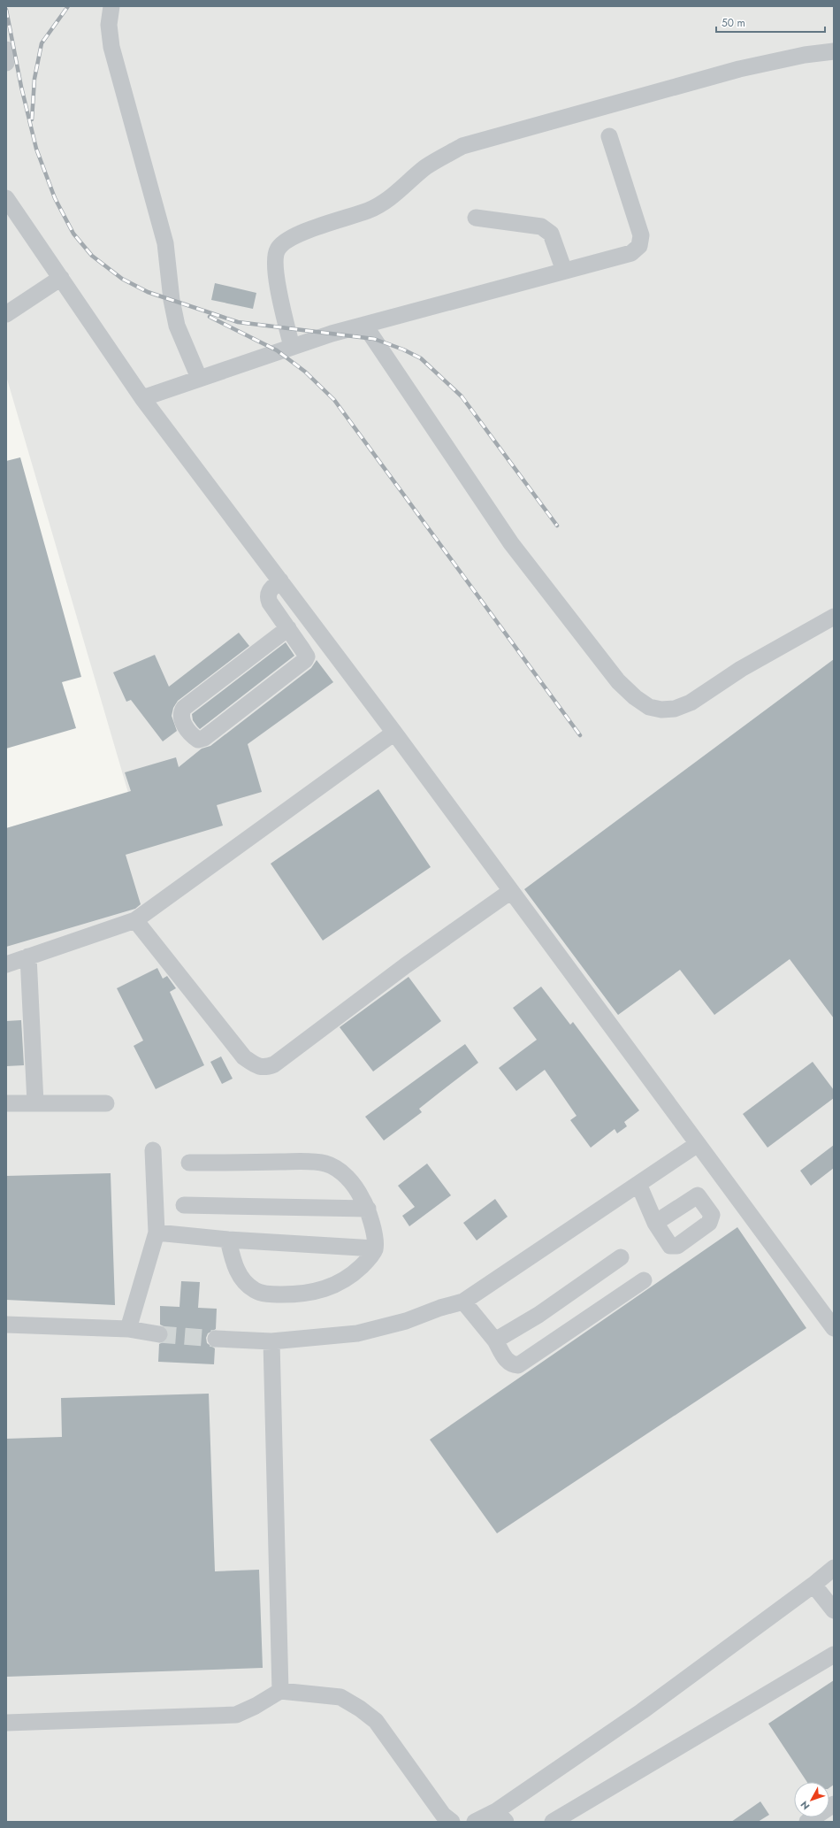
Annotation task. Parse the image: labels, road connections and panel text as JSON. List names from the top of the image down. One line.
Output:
{"scale_bar":"50 m","north":"bottom left"}
